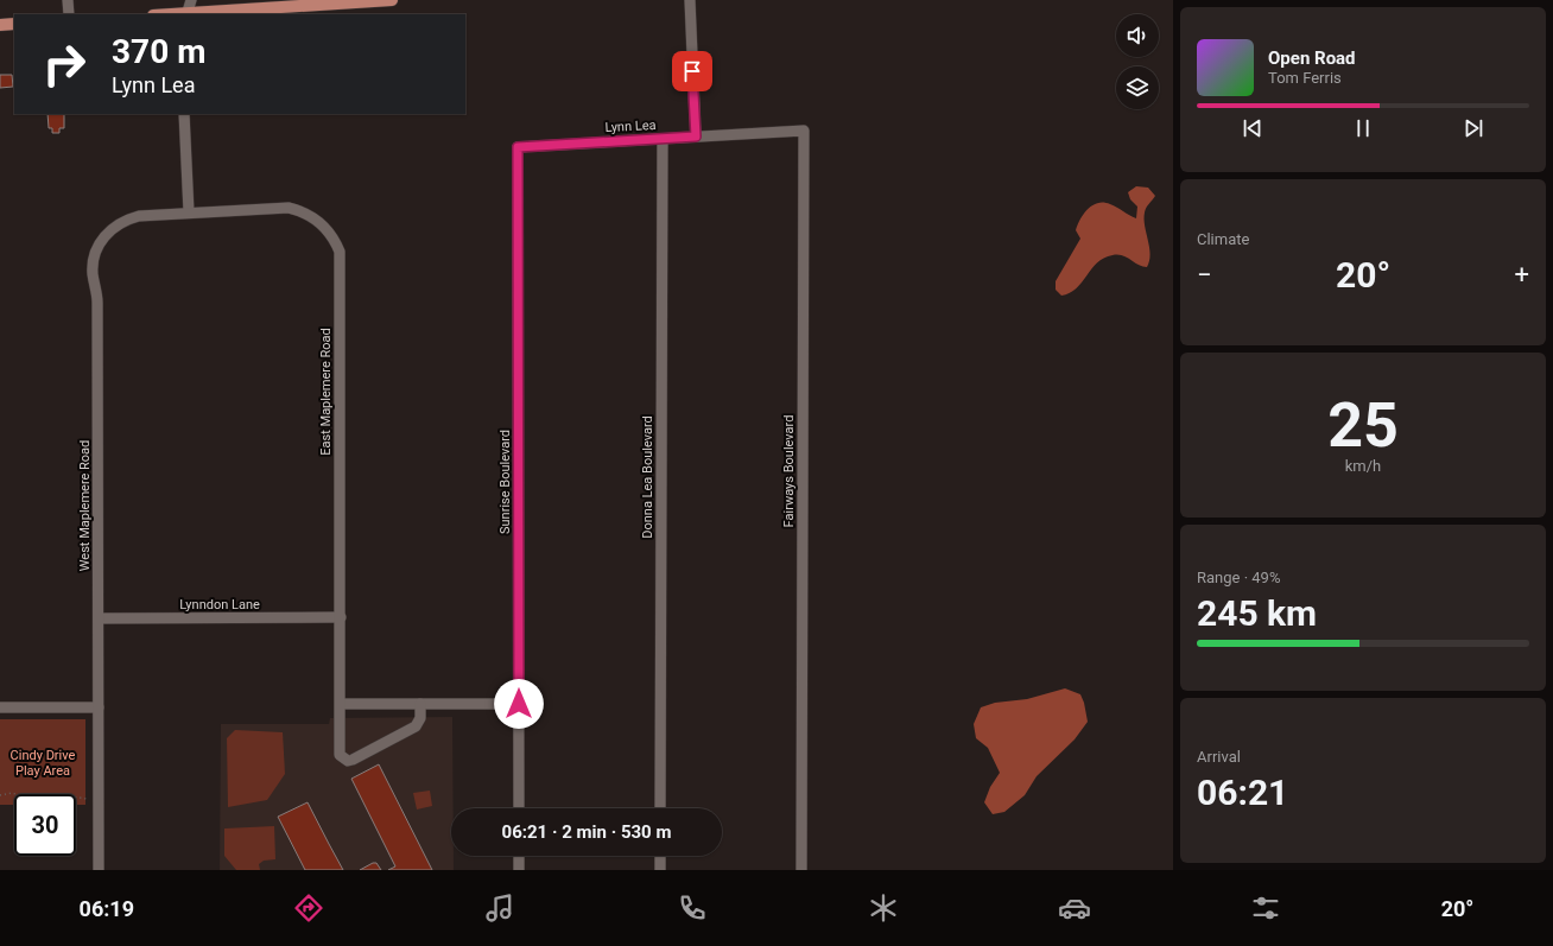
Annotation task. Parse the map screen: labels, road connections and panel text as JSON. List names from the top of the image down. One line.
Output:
{"streets":{"street":["Lynn Lea","East Maplemere Road","Fairways Boulevard","Donna Lea Boulevard","Sunrise Boulevard","West Maplemere Road","Lynndon Lane"]},"crossings":[["Lynn Lea","Fairways Boulevard"],["Lynn Lea","Donna Lea Boulevard"],["Lynn Lea","Sunrise Boulevard"],["East Maplemere Road","West Maplemere Road"],["East Maplemere Road","Lynndon Lane"],["West Maplemere Road","Lynndon Lane"]],"parks":["Cindy Drive Play Area"],"page":{"turn":["370 m","Lynn Lea"],"song":["Open Road","Tom Ferris"],"tile":["Climate",["25","km/h"],["Range · 49%","245 km"],["Arrival","06:21"]],"heat":["−","20°","+"],"limit":"30","trip":"06:21 · 2 min · 530 m","tabs":["06:19","20°"]}}
